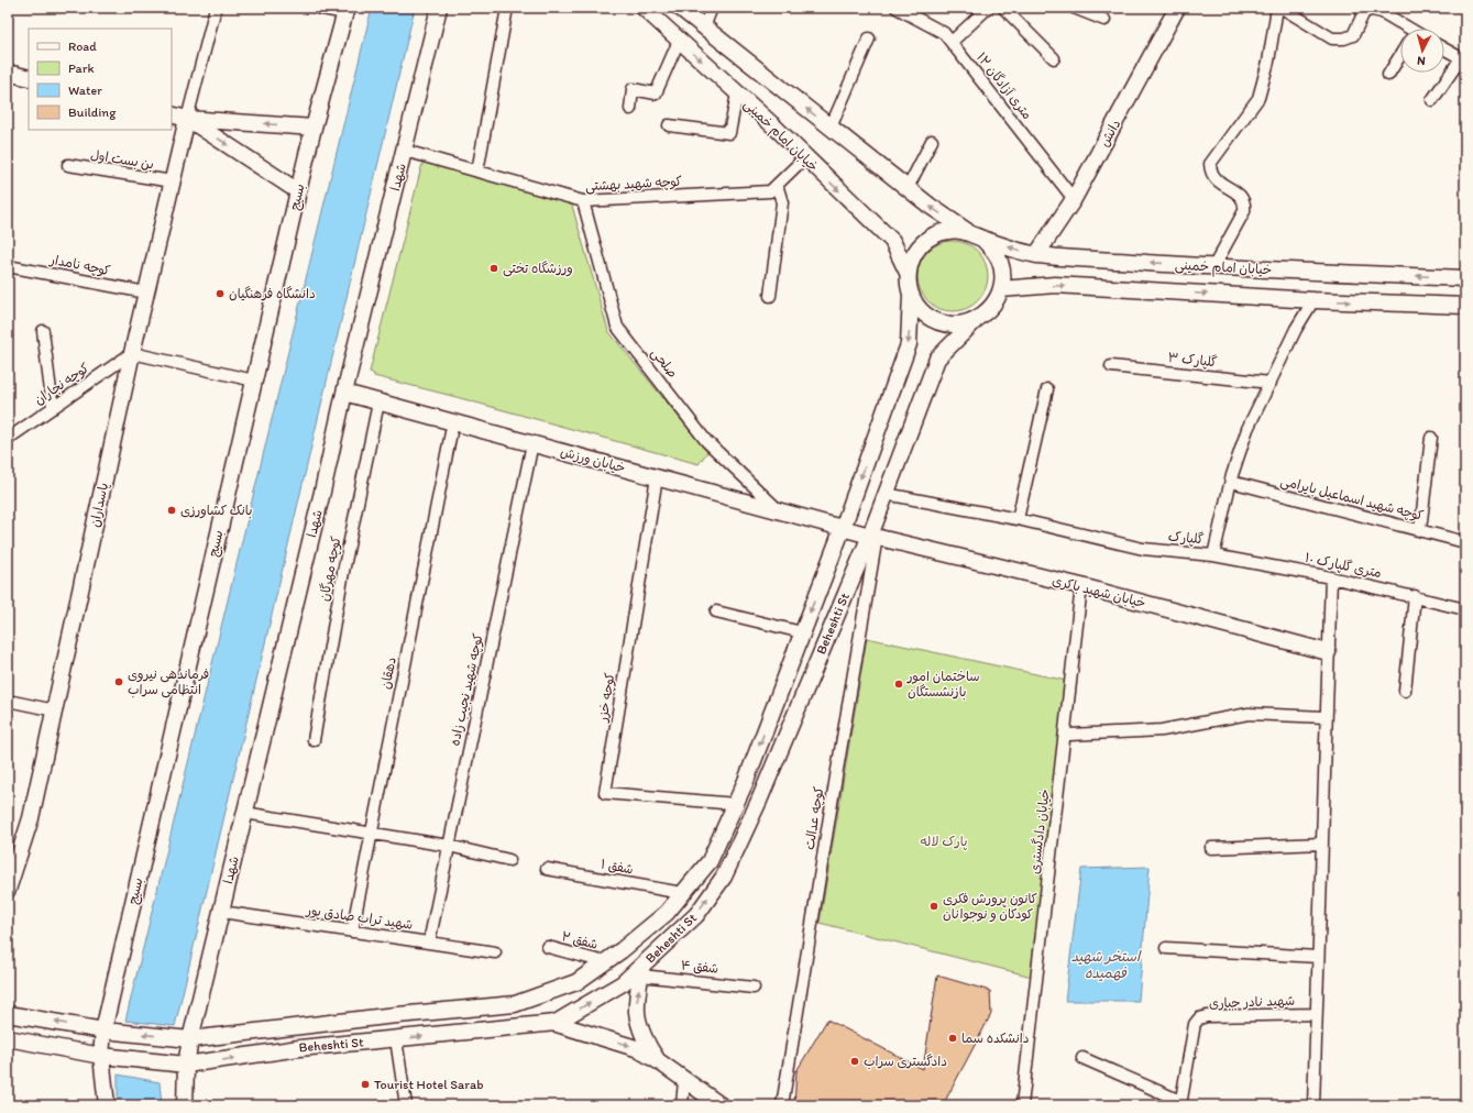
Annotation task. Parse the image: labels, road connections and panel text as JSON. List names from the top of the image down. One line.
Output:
{"streets":{"main road":["دانش","خیابان امام خمینی","شهدا","بسیج","خیابان ورزش","پاسداران","خیابان شهید باکری","Beheshti St"],"street":["۱۲ متری آزادگان","بن بست اول","کوچه شهید بهشتی","کوچه نامدار","گلپارک ۳","صلحی","کوچه نجاران","کوچه شهید اسماعیل بایرامی","گلپارک","۱۰ متری گلپارک","کوچه مهرگان","دهقان","کوچه شهید نجیب زاده","کوچه خزر","کوچه عدالت","خیابان دادگستری","شفق ۱","شهید تراب صادق پور","شفق ۲","شفق ۴","شهید نادر جباری"]},"crossings":[["۱۲ متری آزادگان","دانش"],["دانش","خیابان امام خمینی"],["خیابان امام خمینی","کوچه شهید بهشتی"],["خیابان امام خمینی","گلپارک"],["خیابان امام خمینی","Beheshti St"],["بن بست اول","پاسداران"],["شهدا","کوچه شهید بهشتی"],["شهدا","خیابان ورزش"],["شهدا","Beheshti St"],["شهدا","شهید تراب صادق پور"],["کوچه شهید بهشتی","صلحی"],["بسیج","Beheshti St"],["کوچه نامدار","پاسداران"],["گلپارک ۳","گلپارک"],["صلحی","خیابان ورزش"],["کوچه نجاران","پاسداران"],["خیابان ورزش","کوچه مهرگان"],["خیابان ورزش","خیابان شهید باکری"],["خیابان ورزش","Beheshti St"],["خیابان ورزش","دهقان"],["خیابان ورزش","کوچه شهید نجیب زاده"],["خیابان ورزش","کوچه خزر"],["کوچه شهید اسماعیل بایرامی","گلپارک"],["گلپارک","۱۰ متری گلپارک"],["گلپارک","Beheshti St"],["خیابان شهید باکری","Beheshti St"],["خیابان شهید باکری","کوچه عدالت"],["خیابان شهید باکری","خیابان دادگستری"],["Beheshti St","کوچه خزر"],["Beheshti St","کوچه عدالت"],["Beheshti St","شفق ۱"],["Beheshti St","شفق ۲"],["Beheshti St","شفق ۴"],["دهقان","شهید تراب صادق پور"],["کوچه شهید نجیب زاده","شهید تراب صادق پور"]],"water":["استخر شهید فهمیده"],"parks":["پارک لاله"],"places":["ورزشگاه تختی","دانشگاه فرهنگیان","بانک کشاورزی","فرماندهی نیروی انتظامی سراب","ساختمان امور بازنشستگان","کانون پرورش فکری کودکان و نوجوانان","دانشکده سما","دادگستری سراب","Tourist Hotel Sarab"],"legend":["Road","Park","Water","Building"],"north":"bottom"}
